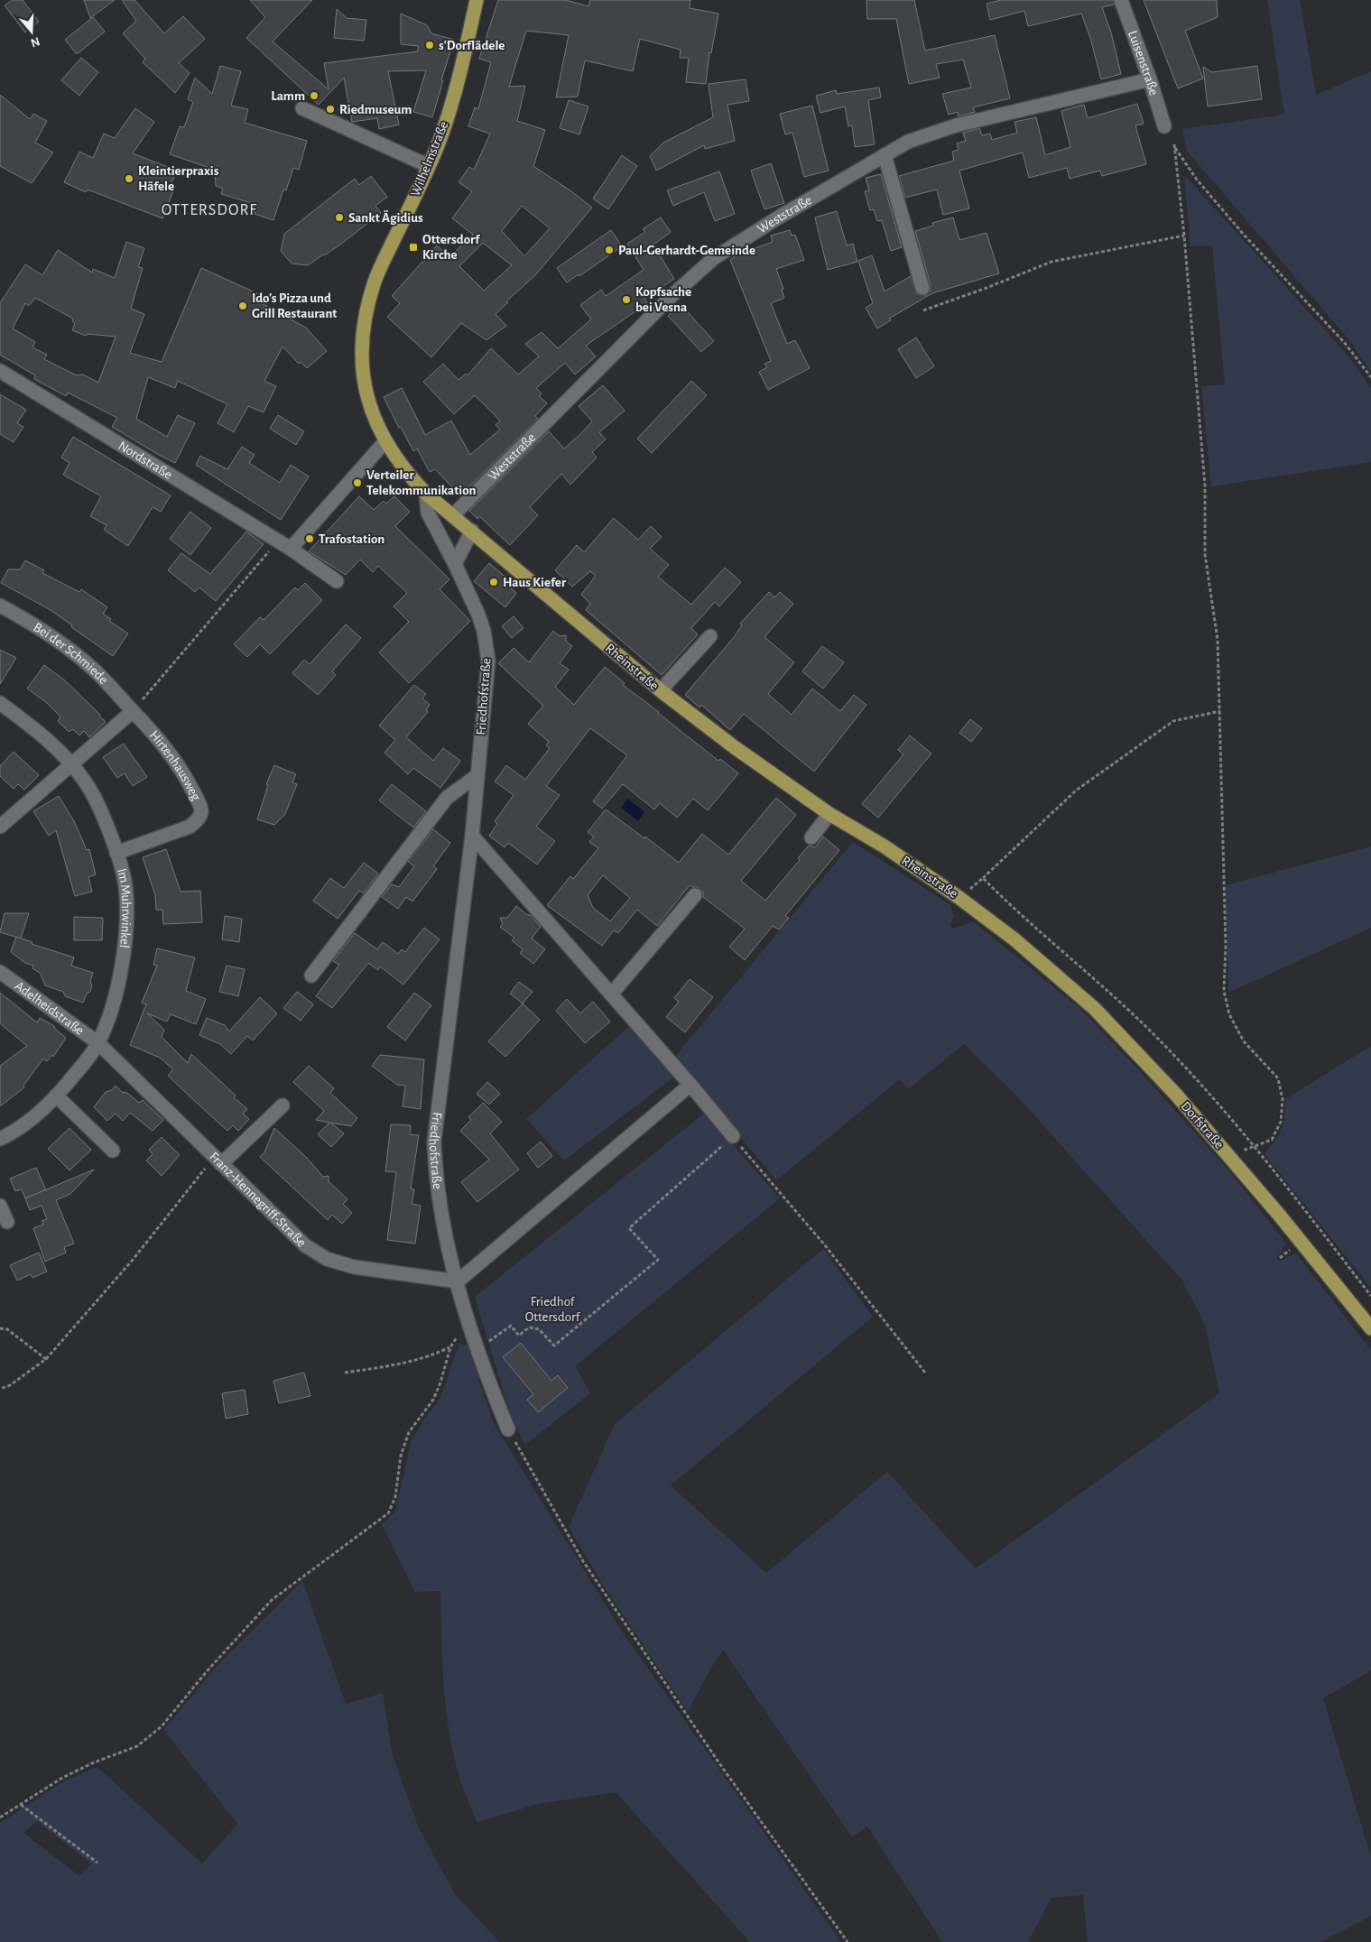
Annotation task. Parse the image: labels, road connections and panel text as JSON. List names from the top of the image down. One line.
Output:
{"streets":{"main road":["Wilhelmstraße","Rheinstraße","Dorfstraße"],"street":["Luisenstraße","Weststraße","Nordstraße","Bei der Schmiede","Friedhofstraße","Hirtenhausweg","Im Muhrwinkel","Adelheidstraße","Franz-Hennegriff-Straße"]},"crossings":[["Luisenstraße","Weststraße"],["Wilhelmstraße","Rheinstraße"],["Weststraße","Rheinstraße"],["Bei der Schmiede","Hirtenhausweg"],["Rheinstraße","Friedhofstraße"],["Rheinstraße","Dorfstraße"],["Friedhofstraße","Franz-Hennegriff-Straße"],["Hirtenhausweg","Im Muhrwinkel"],["Im Muhrwinkel","Adelheidstraße"],["Im Muhrwinkel","Franz-Hennegriff-Straße"],["Adelheidstraße","Franz-Hennegriff-Straße"]],"districts":["OTTERSDORF"],"parks":["Friedhof Ottersdorf"],"places":{"other":["s'Dorflädele","Lamm","Riedmuseum","Kleintierpraxis Häfele","Sankt Ägidius","Paul-Gerhardt-Gemeinde","Kopfsache bei Vesna","Ido's Pizza und Grill Restaurant","Verteiler Telekommunikation","Trafostation","Haus Kiefer"],"transit":["Ottersdorf Kirche"]},"north":"bottom"}
